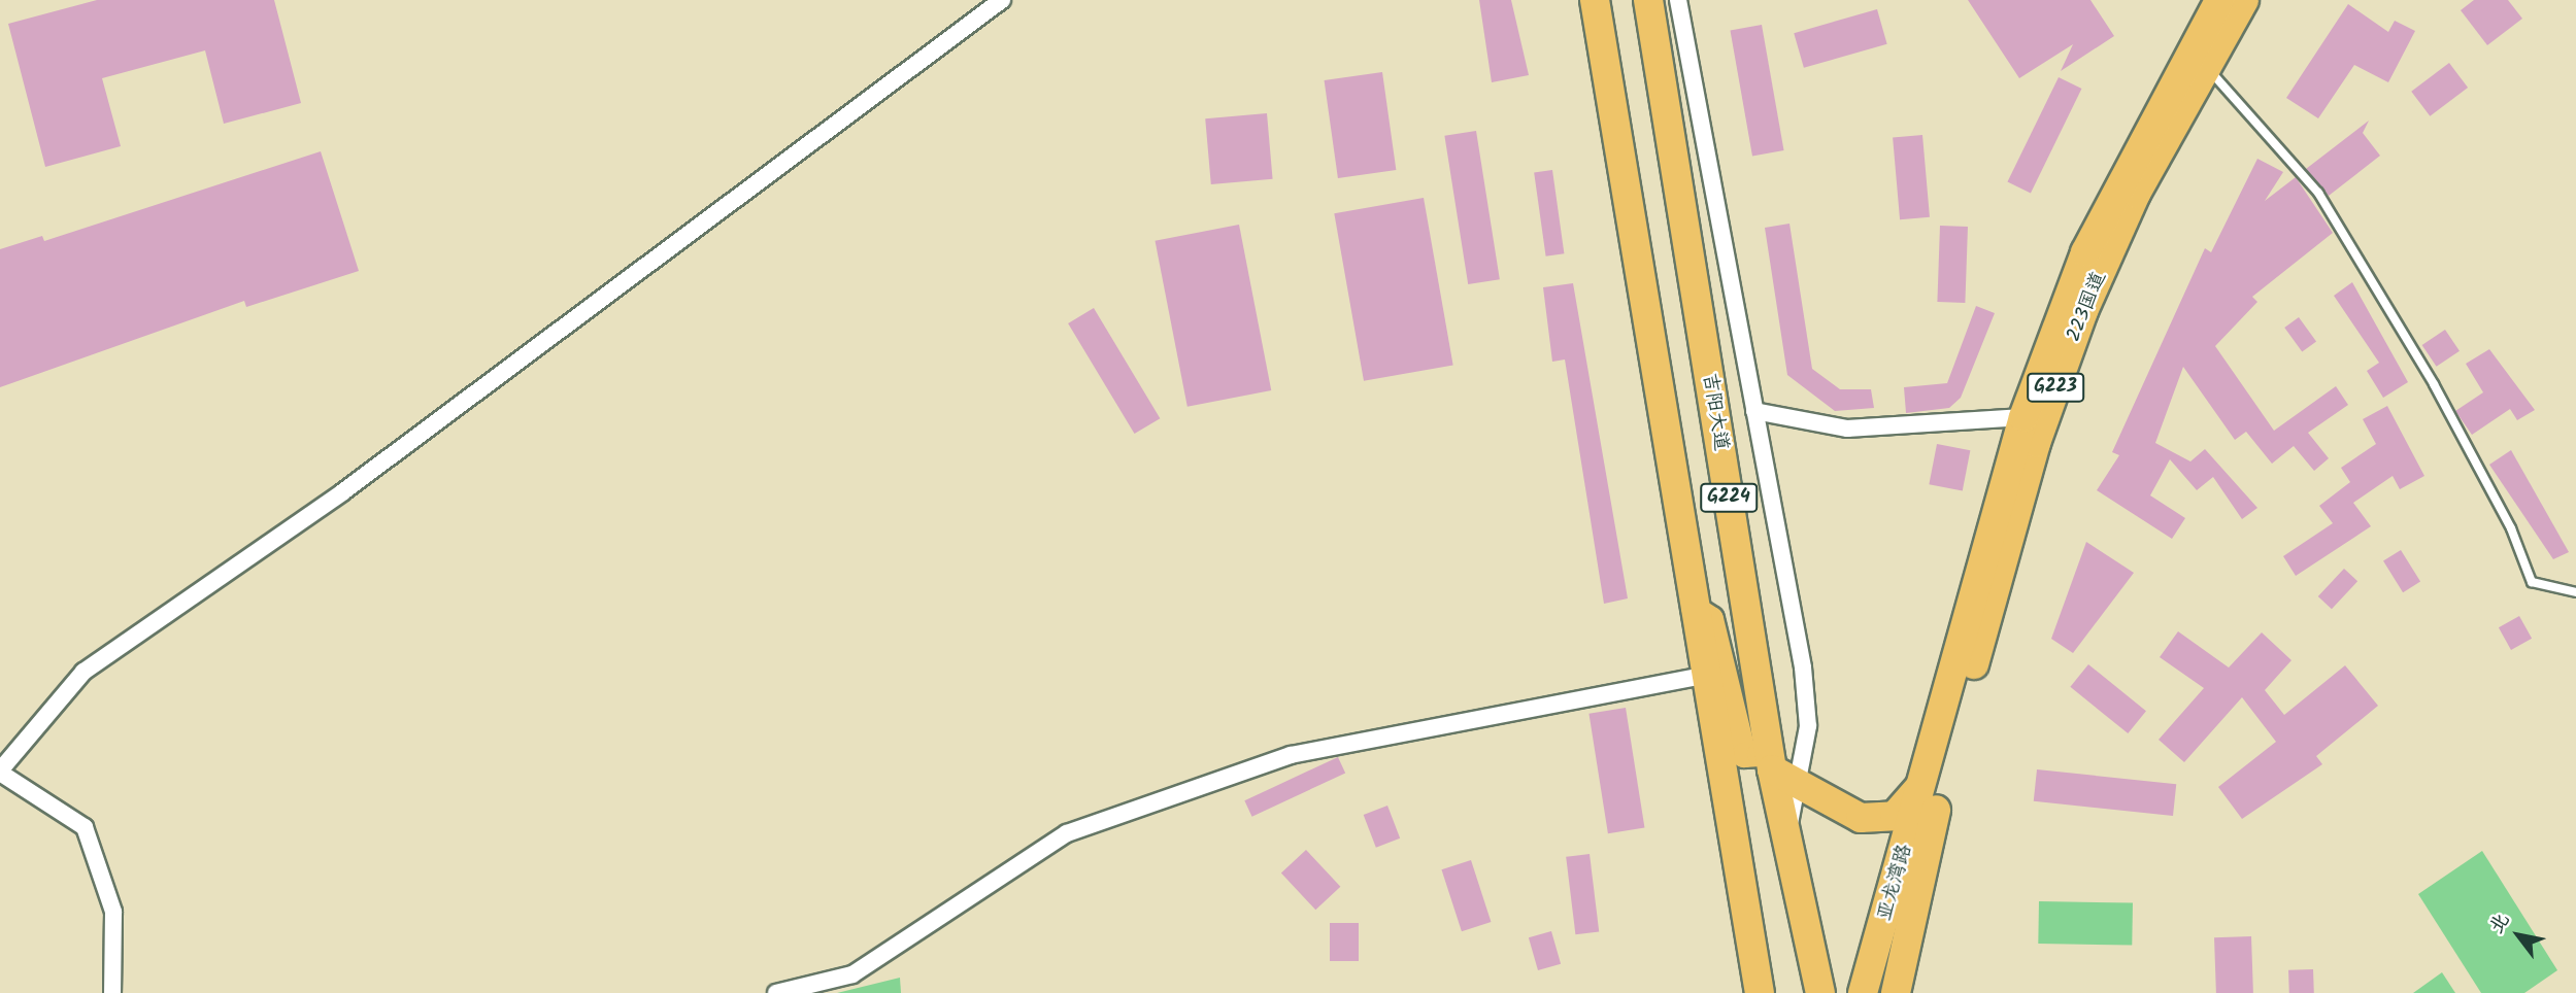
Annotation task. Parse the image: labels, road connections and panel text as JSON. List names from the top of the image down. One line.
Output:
{"streets":{"highway":["223国道","G223","吉阳大道","G224","亚龙湾路"]},"crossings":[["223国道","亚龙湾路"]],"north":"top left"}
